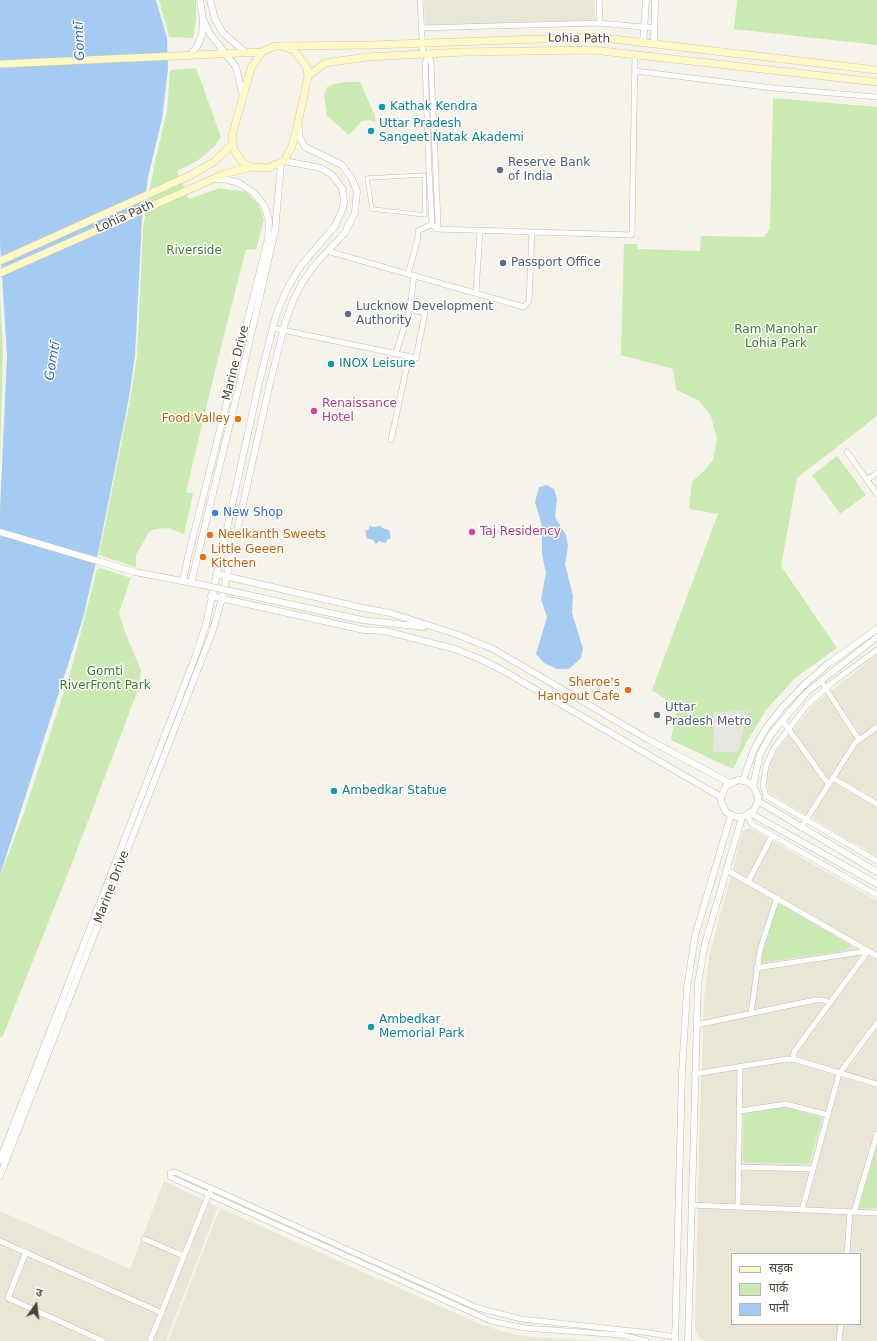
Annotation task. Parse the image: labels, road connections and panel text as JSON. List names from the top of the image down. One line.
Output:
{"streets":{"main road":["Lohia Path"],"street":["Marine Drive"]},"crossings":[["Lohia Path","Marine Drive"]],"water":["Gomtī"],"parks":["Riverside","Ram Manohar Lohia Park","Gomti RiverFront Park"],"places":["Kathak Kendra","Uttar Pradesh Sangeet Natak Akademi","Reserve Bank of India","Passport Office","Lucknow Development Authority","INOX Leisure","Renaissance Hotel","Food Valley","New Shop","Taj Residency","Neelkanth Sweets","Little Geeen Kitchen","Sheroe's Hangout Cafe","Uttar Pradesh Metro","Ambedkar Statue","Ambedkar Memorial Park"],"legend":["सड़क","पार्क","पानी"],"north":"top"}
